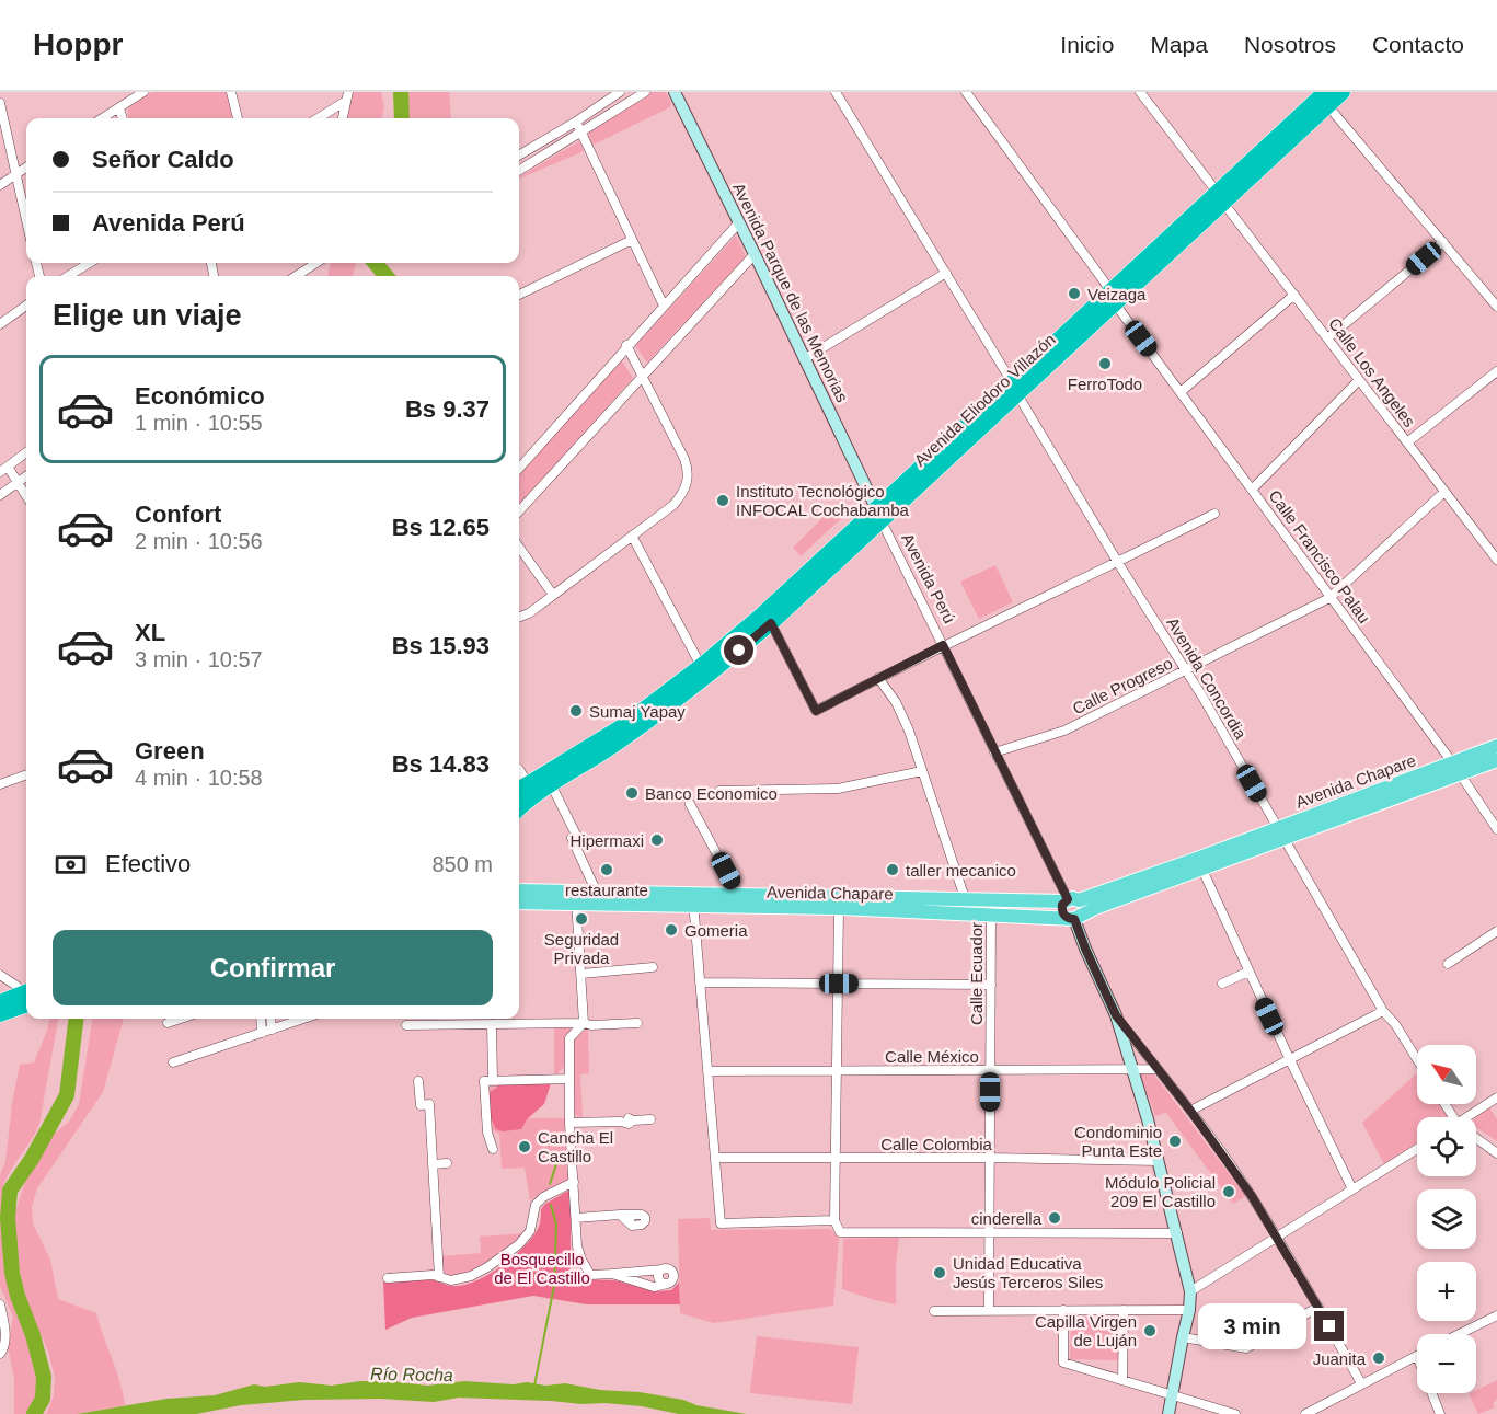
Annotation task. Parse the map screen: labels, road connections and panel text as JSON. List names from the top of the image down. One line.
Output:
{"streets":{"highway":["Avenida Eliodoro Villazón"],"main road":["Avenida Chapare"],"street":["Avenida Parque de las Memorias","Calle Los Angeles","Calle Francisco Palau","Avenida Perú","Avenida Concordia","Calle Progreso","Calle Ecuador","Calle México","Calle Colombia"]},"crossings":[["Avenida Parque de las Memorias","Avenida Eliodoro Villazón"],["Avenida Parque de las Memorias","Avenida Perú"],["Calle Los Angeles","Avenida Eliodoro Villazón"],["Calle Los Angeles","Calle Progreso"],["Avenida Eliodoro Villazón","Calle Francisco Palau"],["Avenida Eliodoro Villazón","Avenida Perú"],["Avenida Eliodoro Villazón","Avenida Concordia"],["Calle Francisco Palau","Calle Progreso"],["Calle Francisco Palau","Avenida Chapare"],["Avenida Perú","Calle Progreso"],["Avenida Perú","Avenida Chapare"],["Avenida Perú","Calle México"],["Avenida Concordia","Calle Progreso"],["Avenida Concordia","Avenida Chapare"],["Avenida Chapare","Calle Ecuador"],["Calle Ecuador","Calle México"],["Calle Ecuador","Calle Colombia"]],"water":["Río Rocha"],"parks":["Bosquecillo de El Castillo"],"places":["Veizaga","FerroTodo","Instituto Tecnológico INFOCAL Cochabamba","Sumaj Yapay","Banco Economico","Hipermaxi","restaurante","taller mecanico","Seguridad Privada","Gomeria","Condominio Punta Este","Cancha El Castillo","Módulo Policial 209 El Castillo","cinderella","Unidad Educativa Jesús Terceros Siles","Capilla Virgen de Luján","Juanita"],"north":"top left","page":{"header":"Hoppr","nav":["Inicio","Mapa","Nosotros","Contacto"],"banner":["Señor Caldo","Avenida Perú"],"heading":"Elige un viaje","list":[{"name":"Económico","note":"1 min · 10:55","value":"Bs 9.37"},{"name":"Confort","note":"2 min · 10:56","value":"Bs 12.65"},{"name":"XL","note":"3 min · 10:57","value":"Bs 15.93"},{"name":"Green","note":"4 min · 10:58","value":"Bs 14.83"}],"pay":["Efectivo","850 m"],"buttons":"Confirmar","map_buttons":["+","−"],"bubble":"3 min"}}
